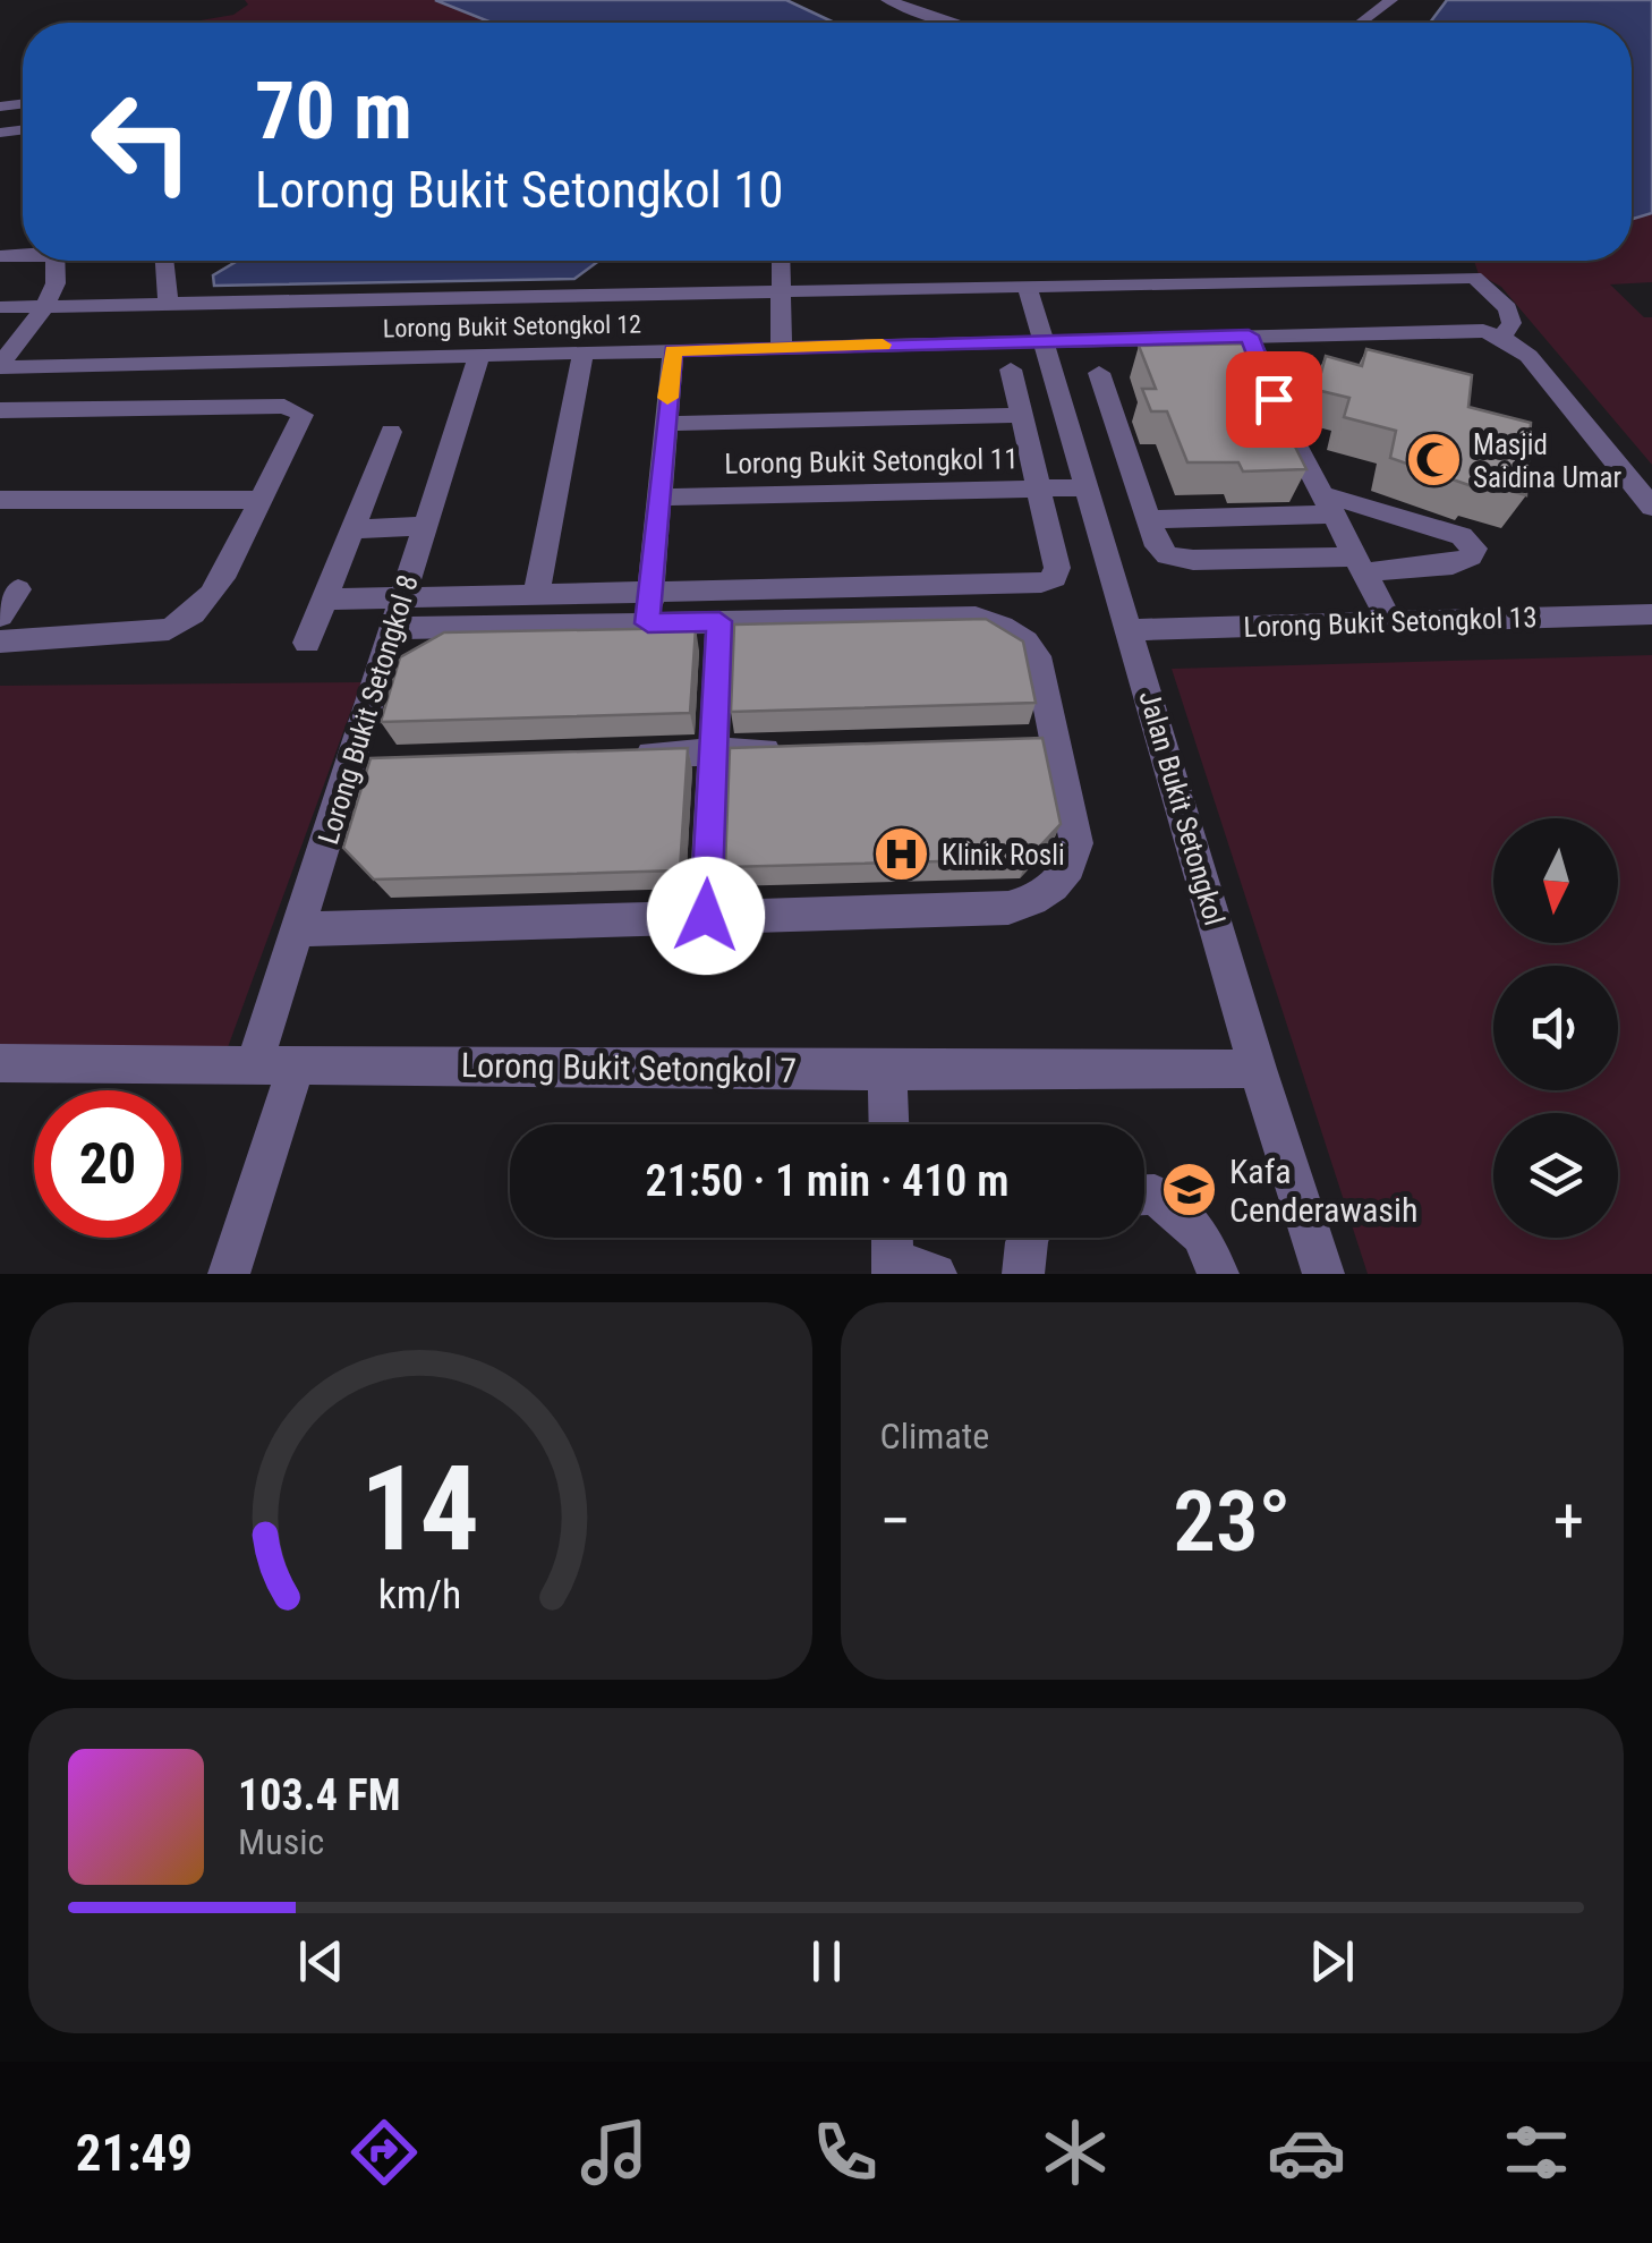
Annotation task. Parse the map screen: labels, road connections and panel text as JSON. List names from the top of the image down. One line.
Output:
{"streets":{"street":["Lorong Bukit Setongkol 12","Lorong Bukit Setongkol 11","Lorong Bukit Setongkol 13","Lorong Bukit Setongkol 8","Jalan Bukit Setongkol","Lorong Bukit Setongkol 7"]},"crossings":[["Lorong Bukit Setongkol 12","Lorong Bukit Setongkol 8"],["Lorong Bukit Setongkol 12","Jalan Bukit Setongkol"],["Lorong Bukit Setongkol 11","Jalan Bukit Setongkol"],["Lorong Bukit Setongkol 13","Jalan Bukit Setongkol"],["Lorong Bukit Setongkol 8","Lorong Bukit Setongkol 7"],["Jalan Bukit Setongkol","Lorong Bukit Setongkol 7"]],"places":{"mosque":["Masjid Saidina Umar"],"hospital":["Klinik Rosli"],"school or university":["Kafa Cenderawasih"]},"north":"bottom","page":{"turn":["70 m","Lorong Bukit Setongkol 10"],"limit":"20","trip":"21:50 · 1 min · 410 m","tile":"Climate","heat":["−","23°","+"],"song":["103.4 FM","Music"],"tabs":"21:49","gauge":["14","km/h"]}}
